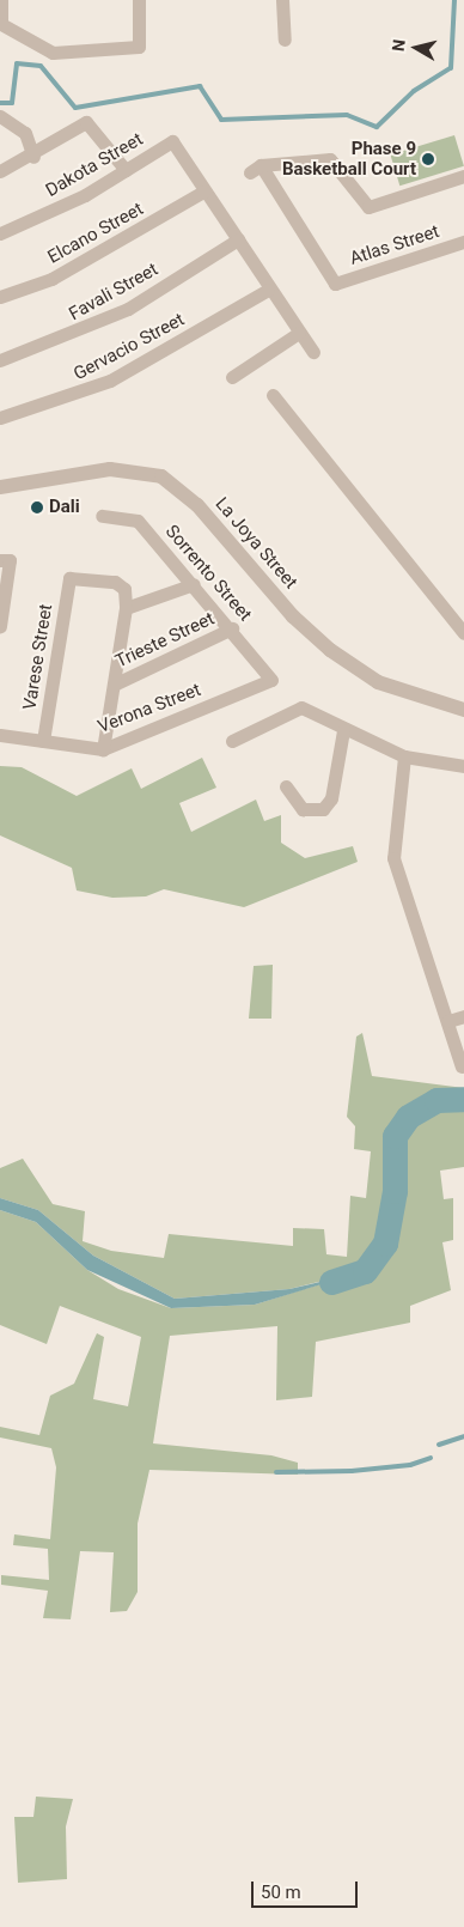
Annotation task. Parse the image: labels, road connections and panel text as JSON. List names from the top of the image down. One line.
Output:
{"streets":{"street":["Dakota Street","Elcano Street","Atlas Street","Favali Street","Gervacio Street","La Joya Street","Sorrento Street","Trieste Street","Varese Street","Verona Street"]},"crossings":[["Dakota Street","Elcano Street"],["Sorrento Street","Trieste Street"],["Sorrento Street","Verona Street"],["Varese Street","Verona Street"]],"places":["Phase 9 Basketball Court","Dali"],"scale_bar":"50 m","north":"left"}
